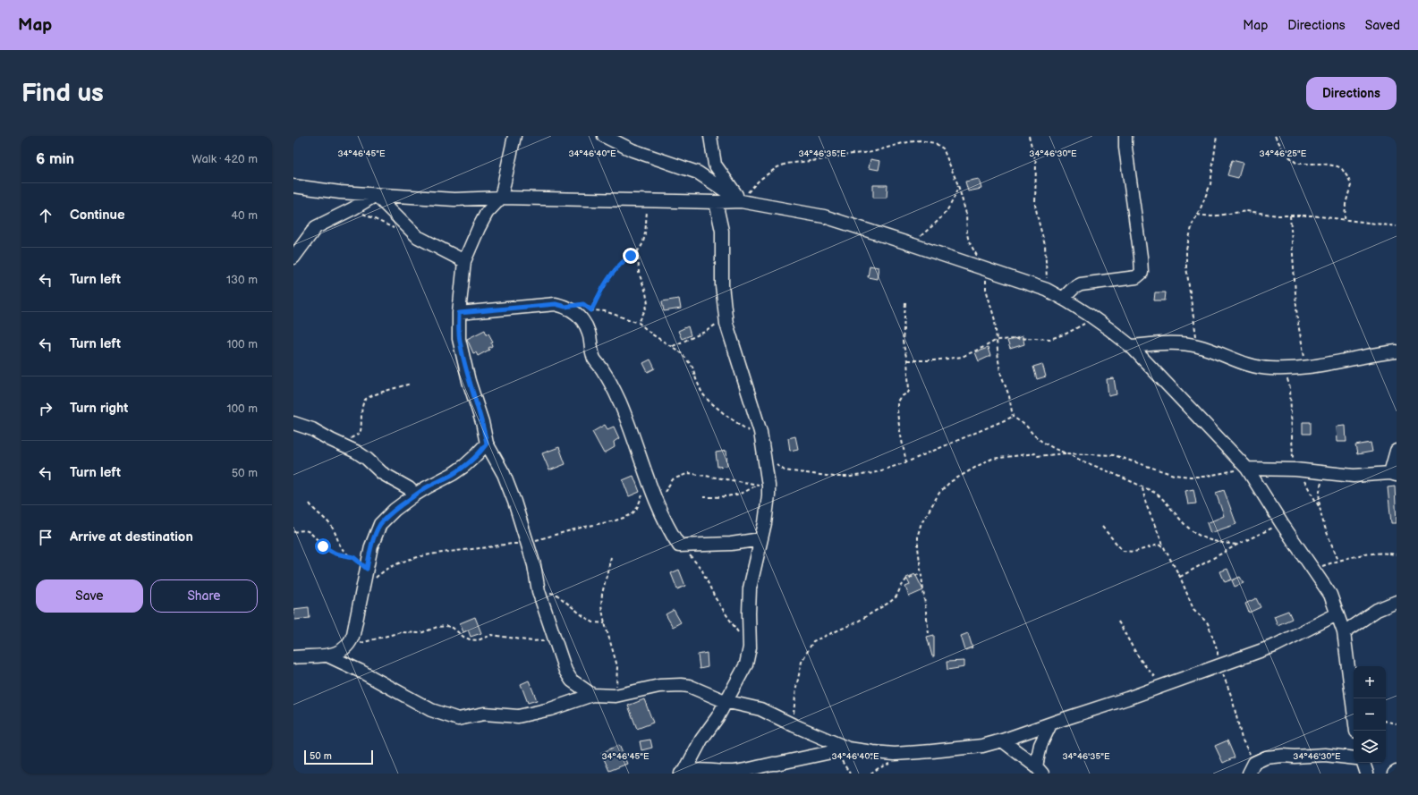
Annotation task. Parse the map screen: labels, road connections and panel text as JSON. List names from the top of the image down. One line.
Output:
{"scale_bar":"50 m","page":{"header":"Map","nav":["Map","Directions","Saved"],"buttons":["Directions",["Save","Share"]],"title":"Find us","heading":["6 min","Walk · 420 m"],"list":[["Continue","40 m"],["Turn left","130 m"],["Turn left","100 m"],["Turn right","100 m"],["Turn left","50 m"],"Arrive at destination"],"map_buttons":["+","−"],"scale":"50 m"},"coordinates":["34°46'45\"E","34°46'40\"E","34°46'30\"E","34°46'25\"E","34°46'35\"E"]}
